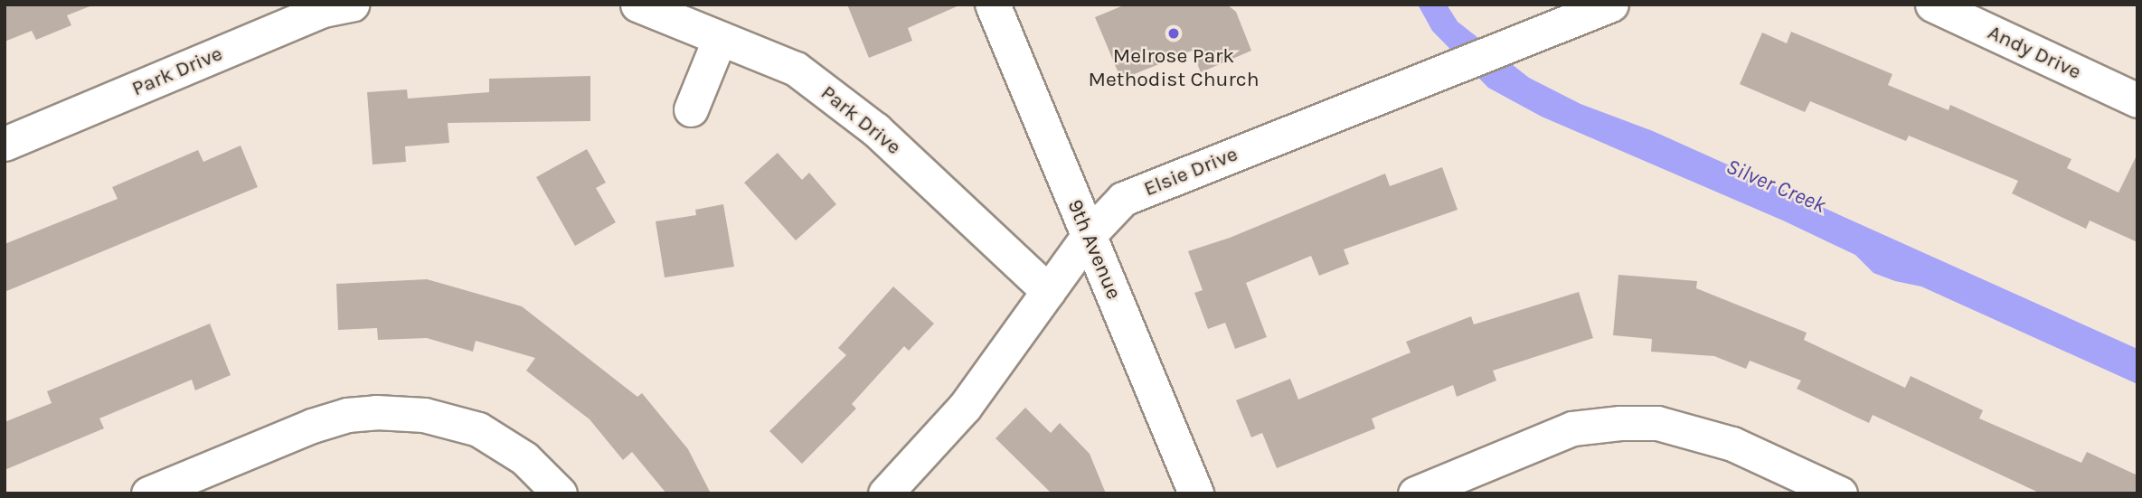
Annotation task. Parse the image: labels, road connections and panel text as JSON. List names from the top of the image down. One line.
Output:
{"streets":{"street":["Andy Drive","Park Drive","Elsie Drive","9th Avenue"]},"crossings":[["Park Drive","Elsie Drive"],["Elsie Drive","9th Avenue"]],"water":["Silver Creek"],"places":["Melrose Park Methodist Church"]}
